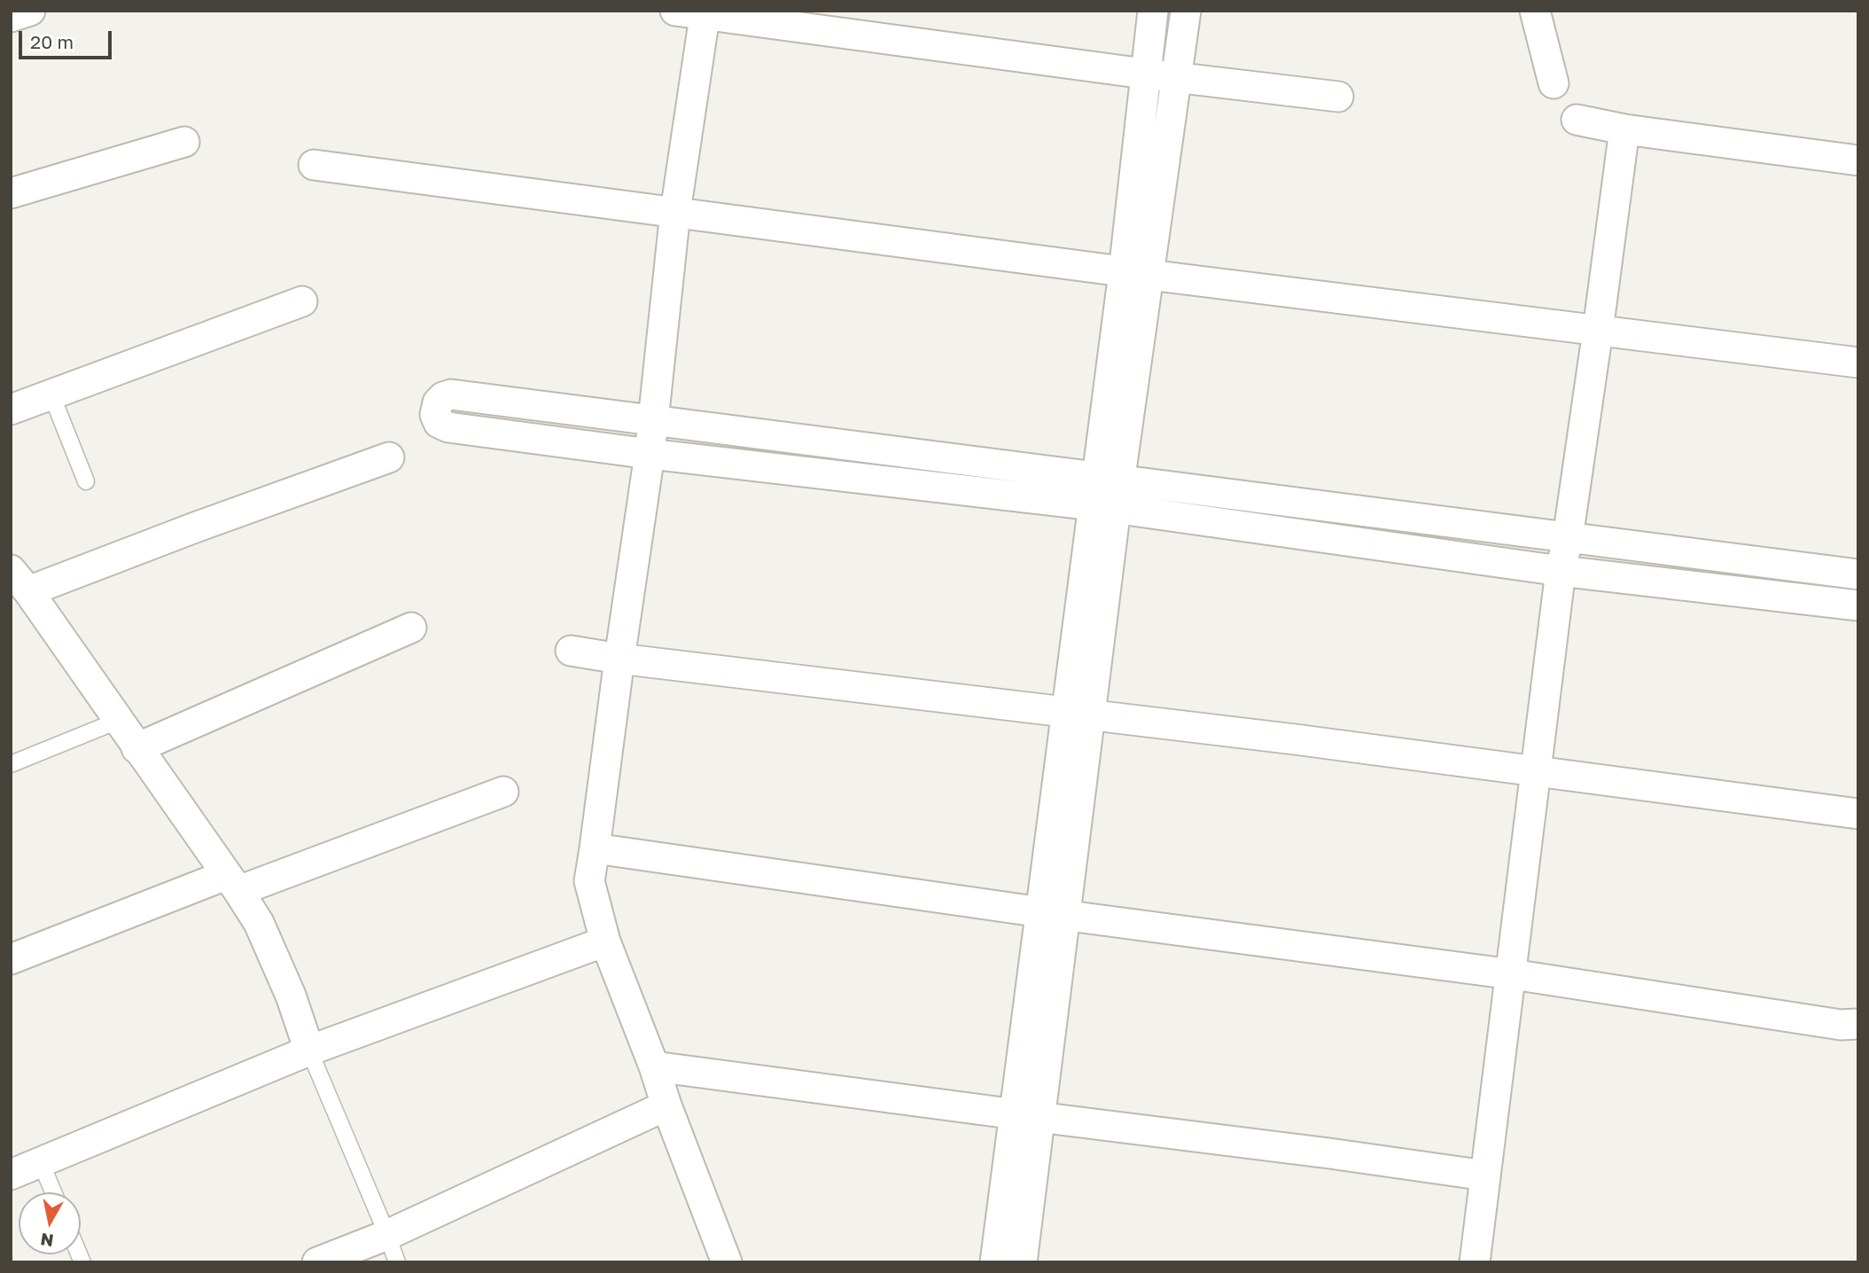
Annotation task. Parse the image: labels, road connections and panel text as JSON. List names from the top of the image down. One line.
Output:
{"scale_bar":"20 m","north":"bottom"}
